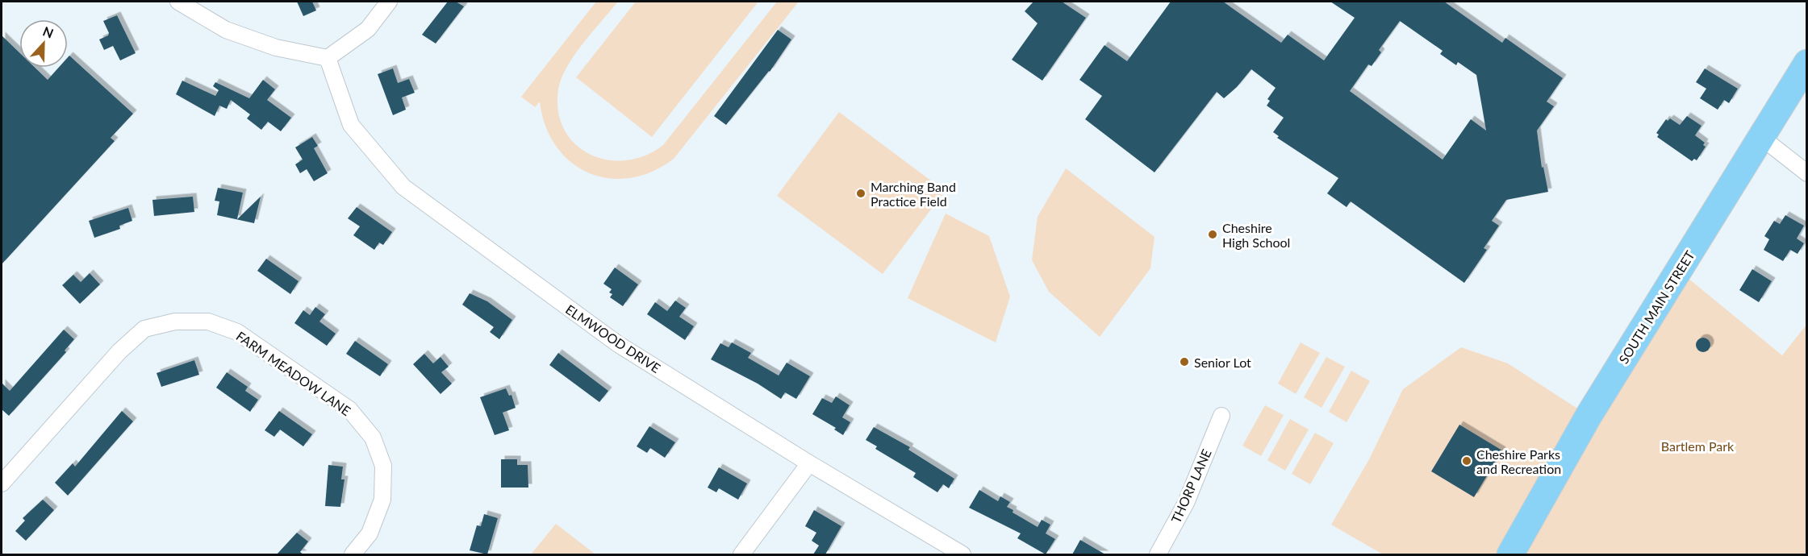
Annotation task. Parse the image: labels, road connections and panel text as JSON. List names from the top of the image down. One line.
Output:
{"streets":{"highway":["SOUTH MAIN STREET"],"street":["ELMWOOD DRIVE","FARM MEADOW LANE","THORP LANE"]},"parks":["Bartlem Park"],"places":["Marching Band Practice Field","Cheshire High School","Senior Lot","Cheshire Parks and Recreation"],"north":"top"}
